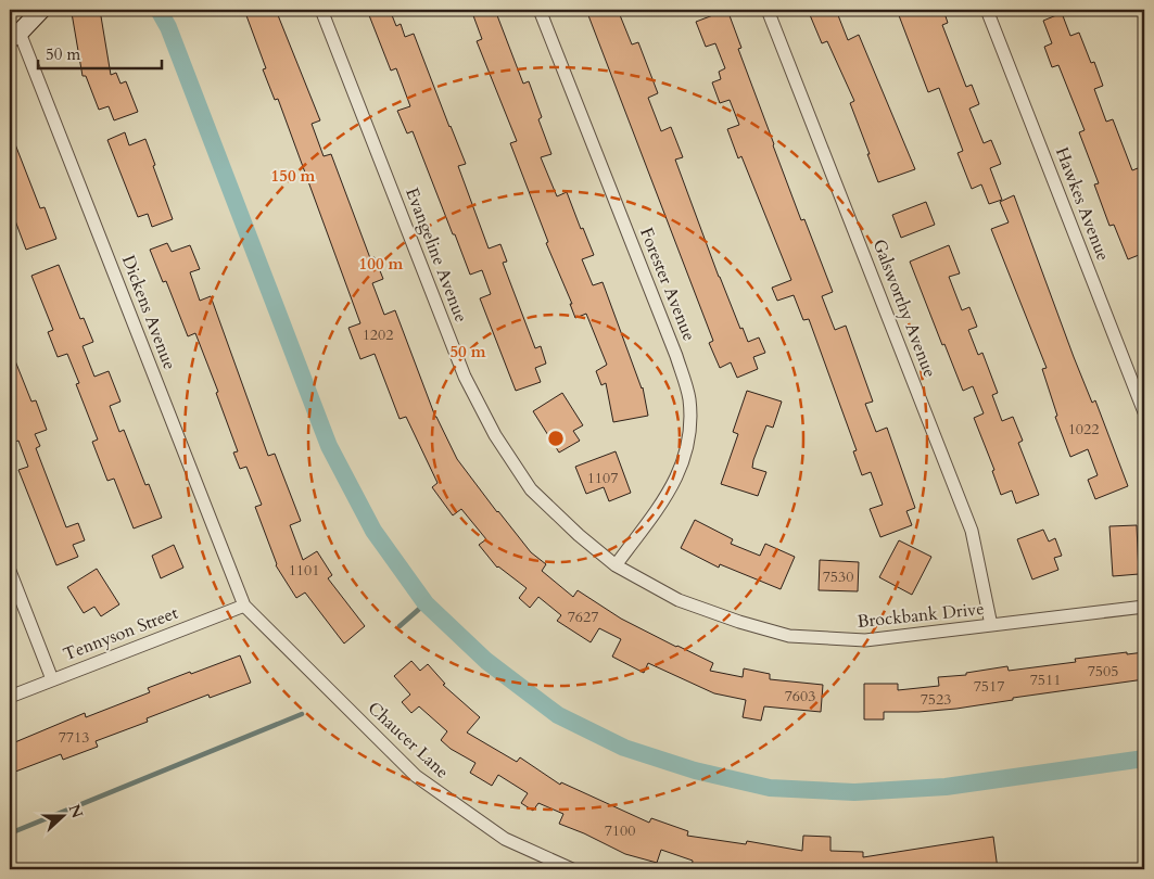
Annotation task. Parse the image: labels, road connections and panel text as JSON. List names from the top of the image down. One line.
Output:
{"streets":{"street":["Hawkes Avenue","Evangeline Avenue","Forester Avenue","Galsworthy Avenue","Dickens Avenue","Brockbank Drive","Tennyson Street","Chaucer Lane"]},"crossings":[["Evangeline Avenue","Forester Avenue"],["Evangeline Avenue","Brockbank Drive"],["Forester Avenue","Brockbank Drive"],["Galsworthy Avenue","Brockbank Drive"],["Dickens Avenue","Tennyson Street"],["Dickens Avenue","Chaucer Lane"],["Tennyson Street","Chaucer Lane"]],"house_numbers":["1202","1022","1107","1101","7530","7627","7505","7511","7517","7603","7523","7713","7100"],"scale_bar":"50 m","north":"right","rings":["150 m","100 m","50 m"]}
